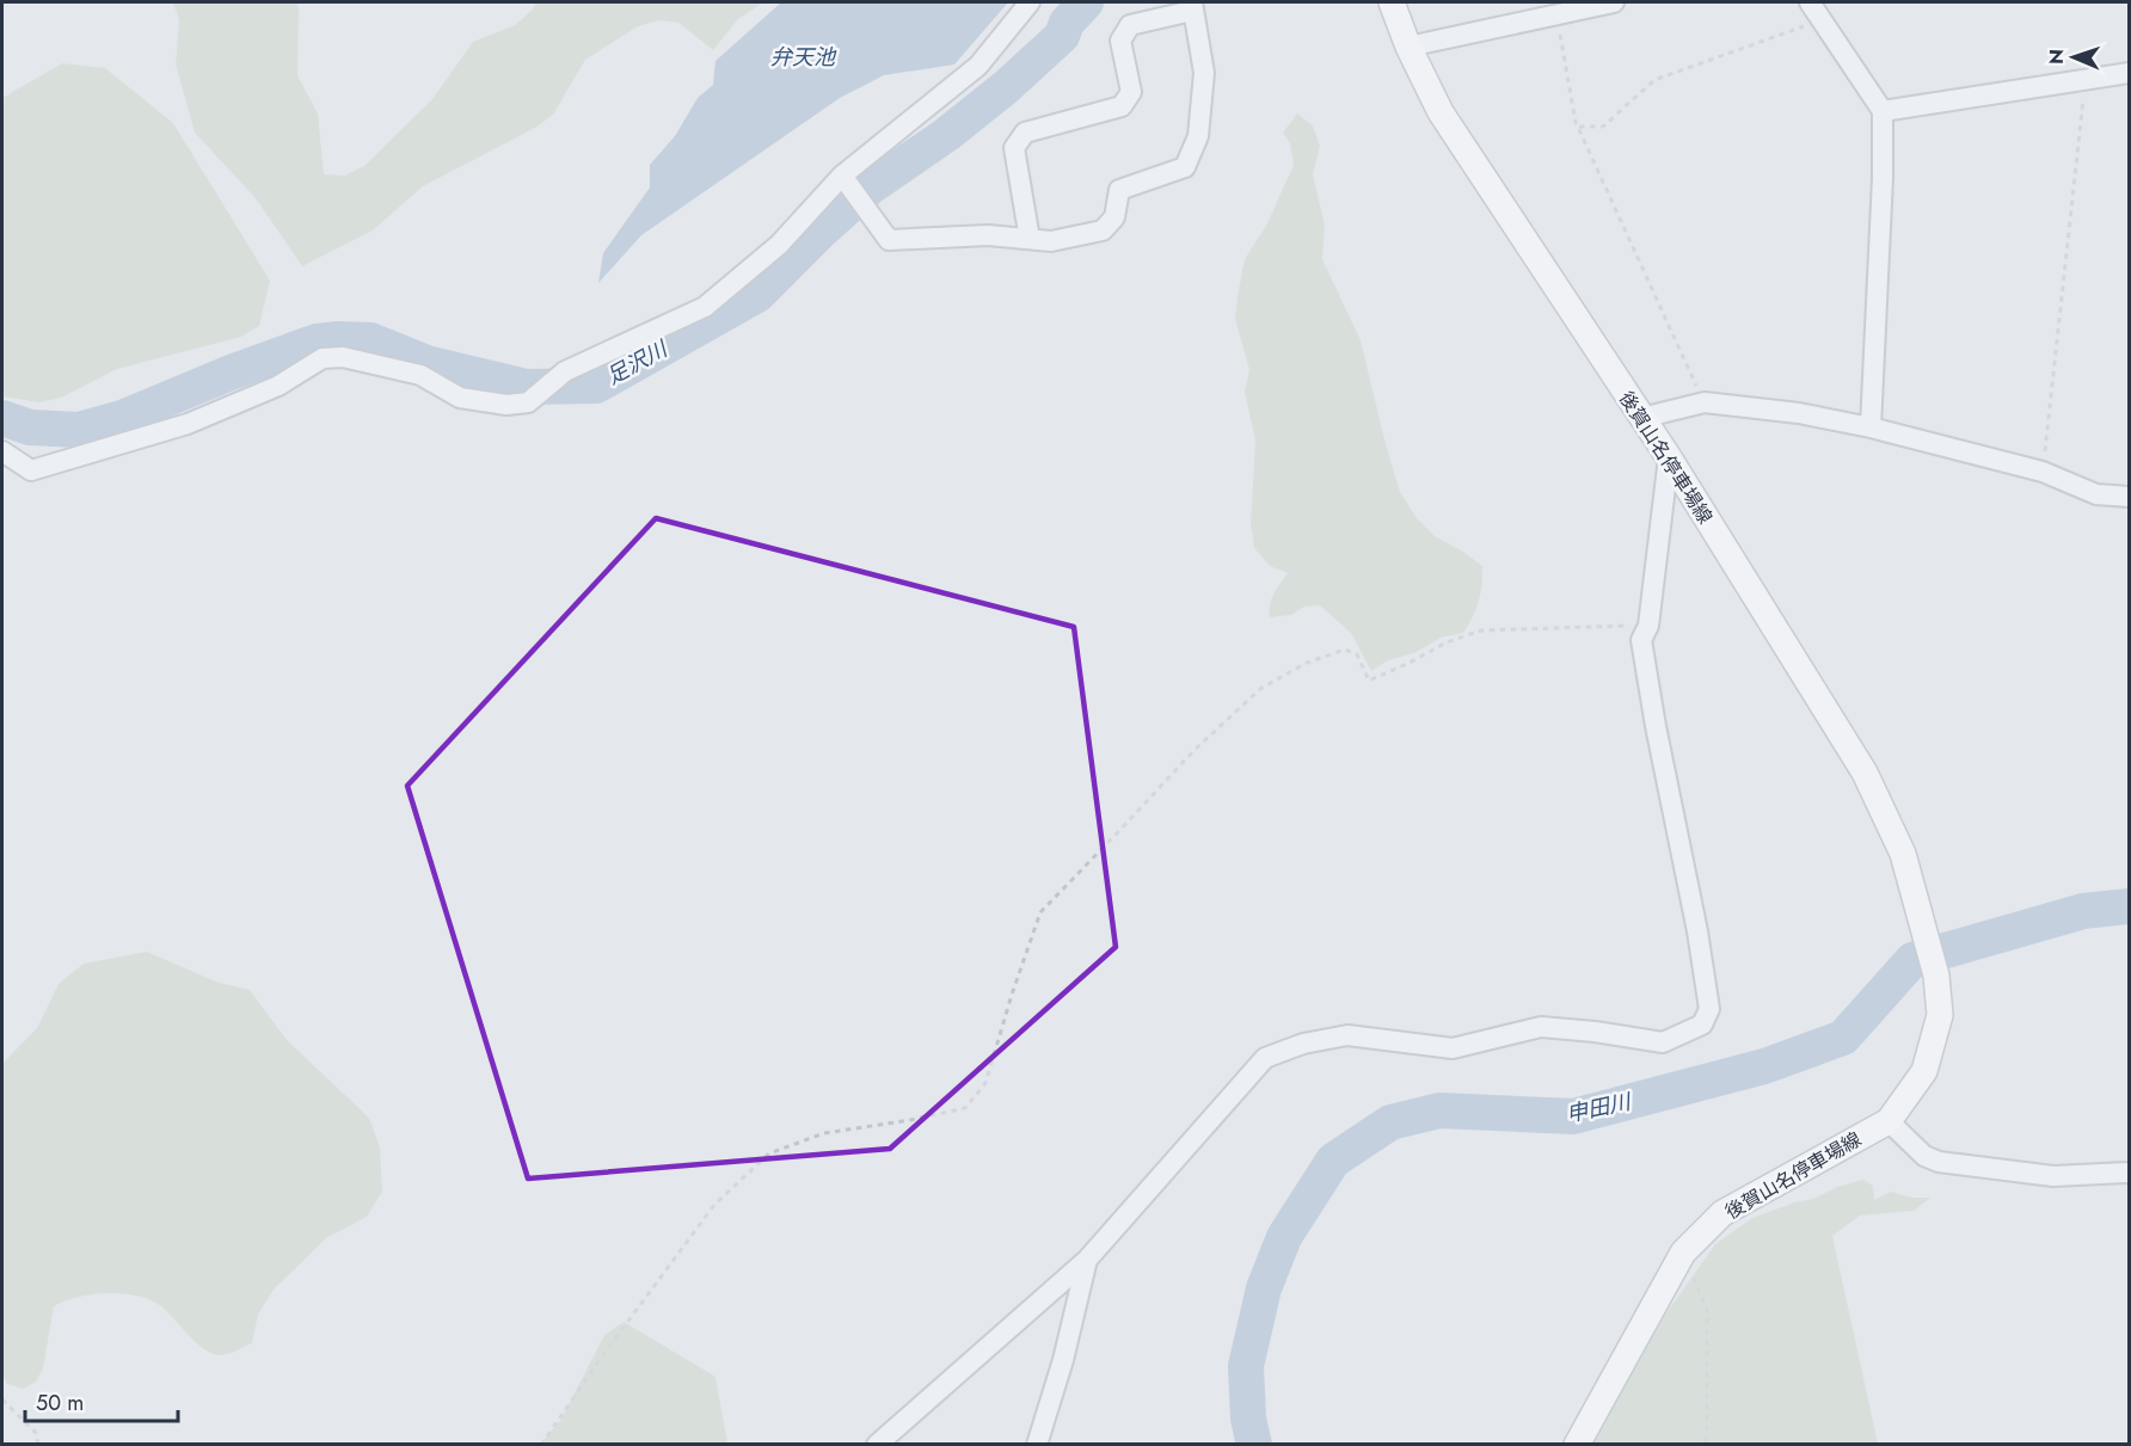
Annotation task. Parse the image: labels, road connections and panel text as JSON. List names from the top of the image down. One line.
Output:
{"streets":{"main road":["後賀山名停車場線"]},"water":["弁天池","足沢川","申田川"],"scale_bar":"50 m","north":"left"}
